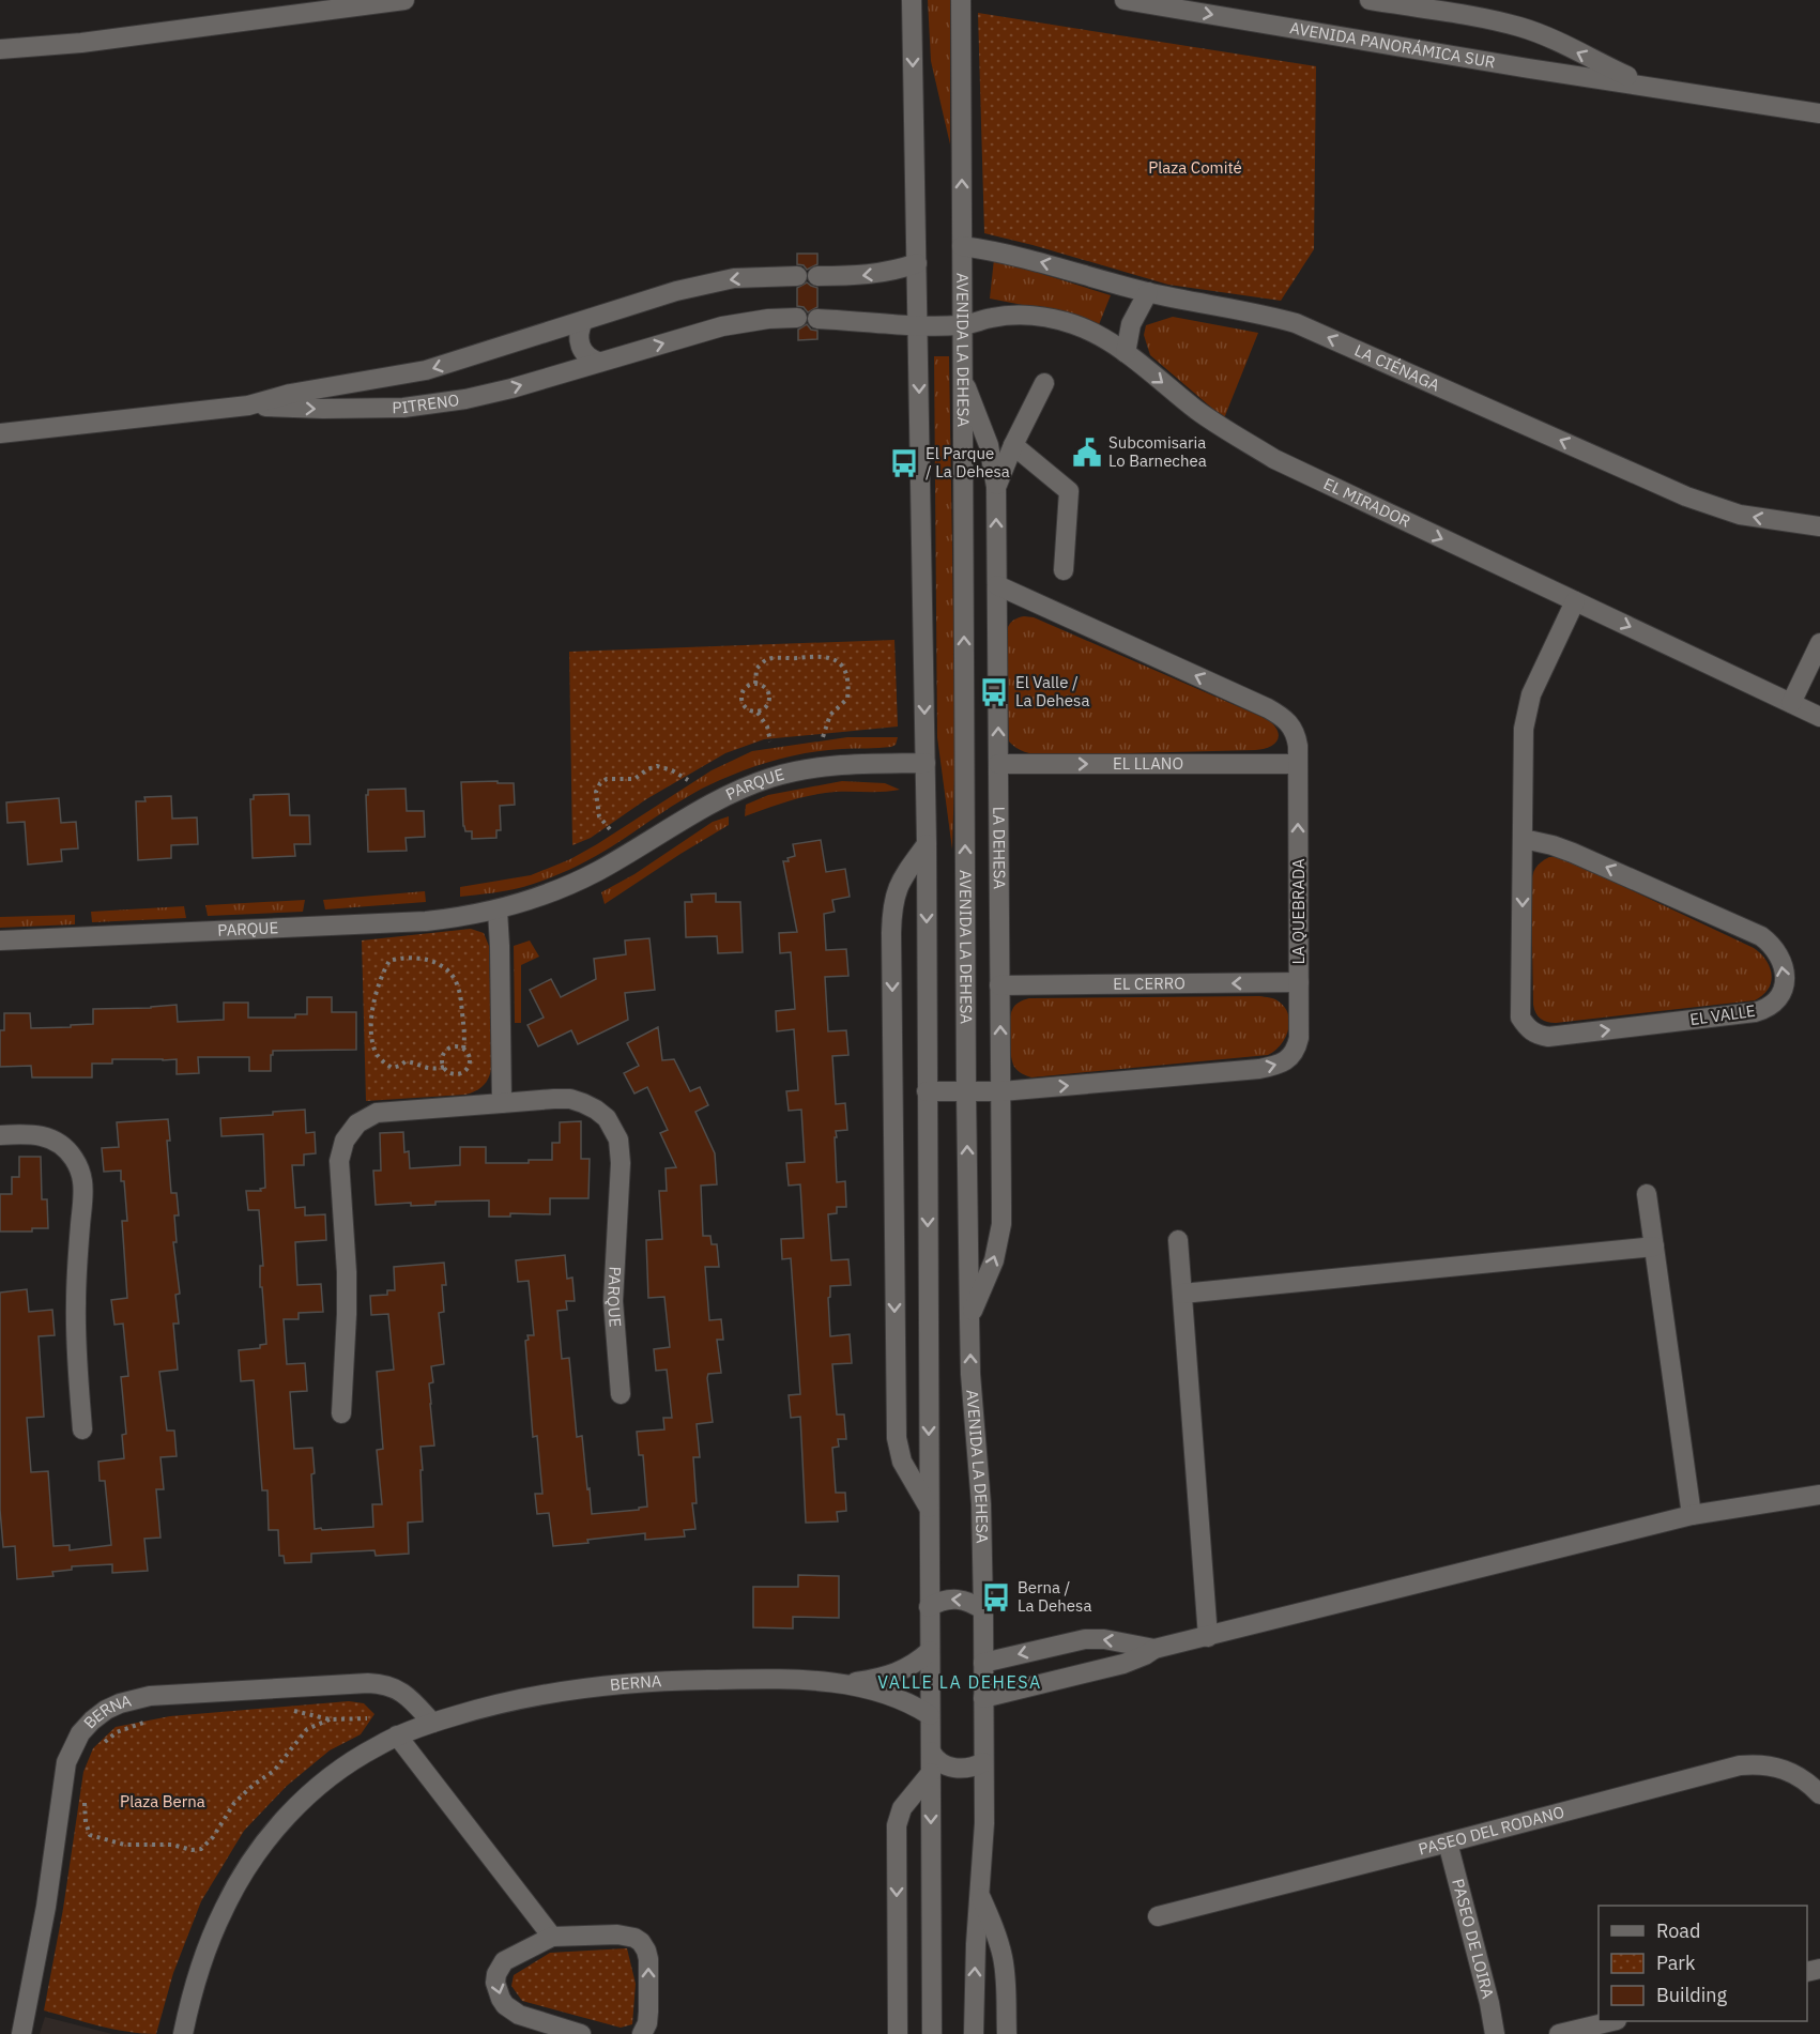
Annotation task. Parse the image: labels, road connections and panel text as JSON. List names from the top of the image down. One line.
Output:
{"streets":{"street":["AVENIDA PANORÁMICA SUR","AVENIDA LA DEHESA","LA CIÉNAGA","PITRENO","EL MIRADOR","EL LLANO","PARQUE","LA DEHESA","LA QUEBRADA","EL CERRO","EL VALLE","BERNA","PASEO DEL RODANO","PASEO DE LOIRA"]},"crossings":[["AVENIDA LA DEHESA","LA CIÉNAGA"],["AVENIDA LA DEHESA","EL MIRADOR"],["AVENIDA LA DEHESA","LA DEHESA"],["AVENIDA LA DEHESA","LA QUEBRADA"],["EL MIRADOR","EL VALLE"],["EL LLANO","LA DEHESA"],["EL LLANO","LA QUEBRADA"],["LA DEHESA","LA QUEBRADA"],["LA DEHESA","EL CERRO"],["LA QUEBRADA","EL CERRO"],["PASEO DEL RODANO","PASEO DE LOIRA"]],"one_way":["LA CIÉNAGA","EL MIRADOR","EL LLANO","EL CERRO"],"districts":["VALLE LA DEHESA"],"parks":["Plaza Comité","Plaza Berna"],"places":{"public building":["Subcomisaria Lo Barnechea"],"bus stop":["El Parque / La Dehesa","El Valle / La Dehesa","Berna / La Dehesa"]},"legend":["Road","Park","Building"]}
